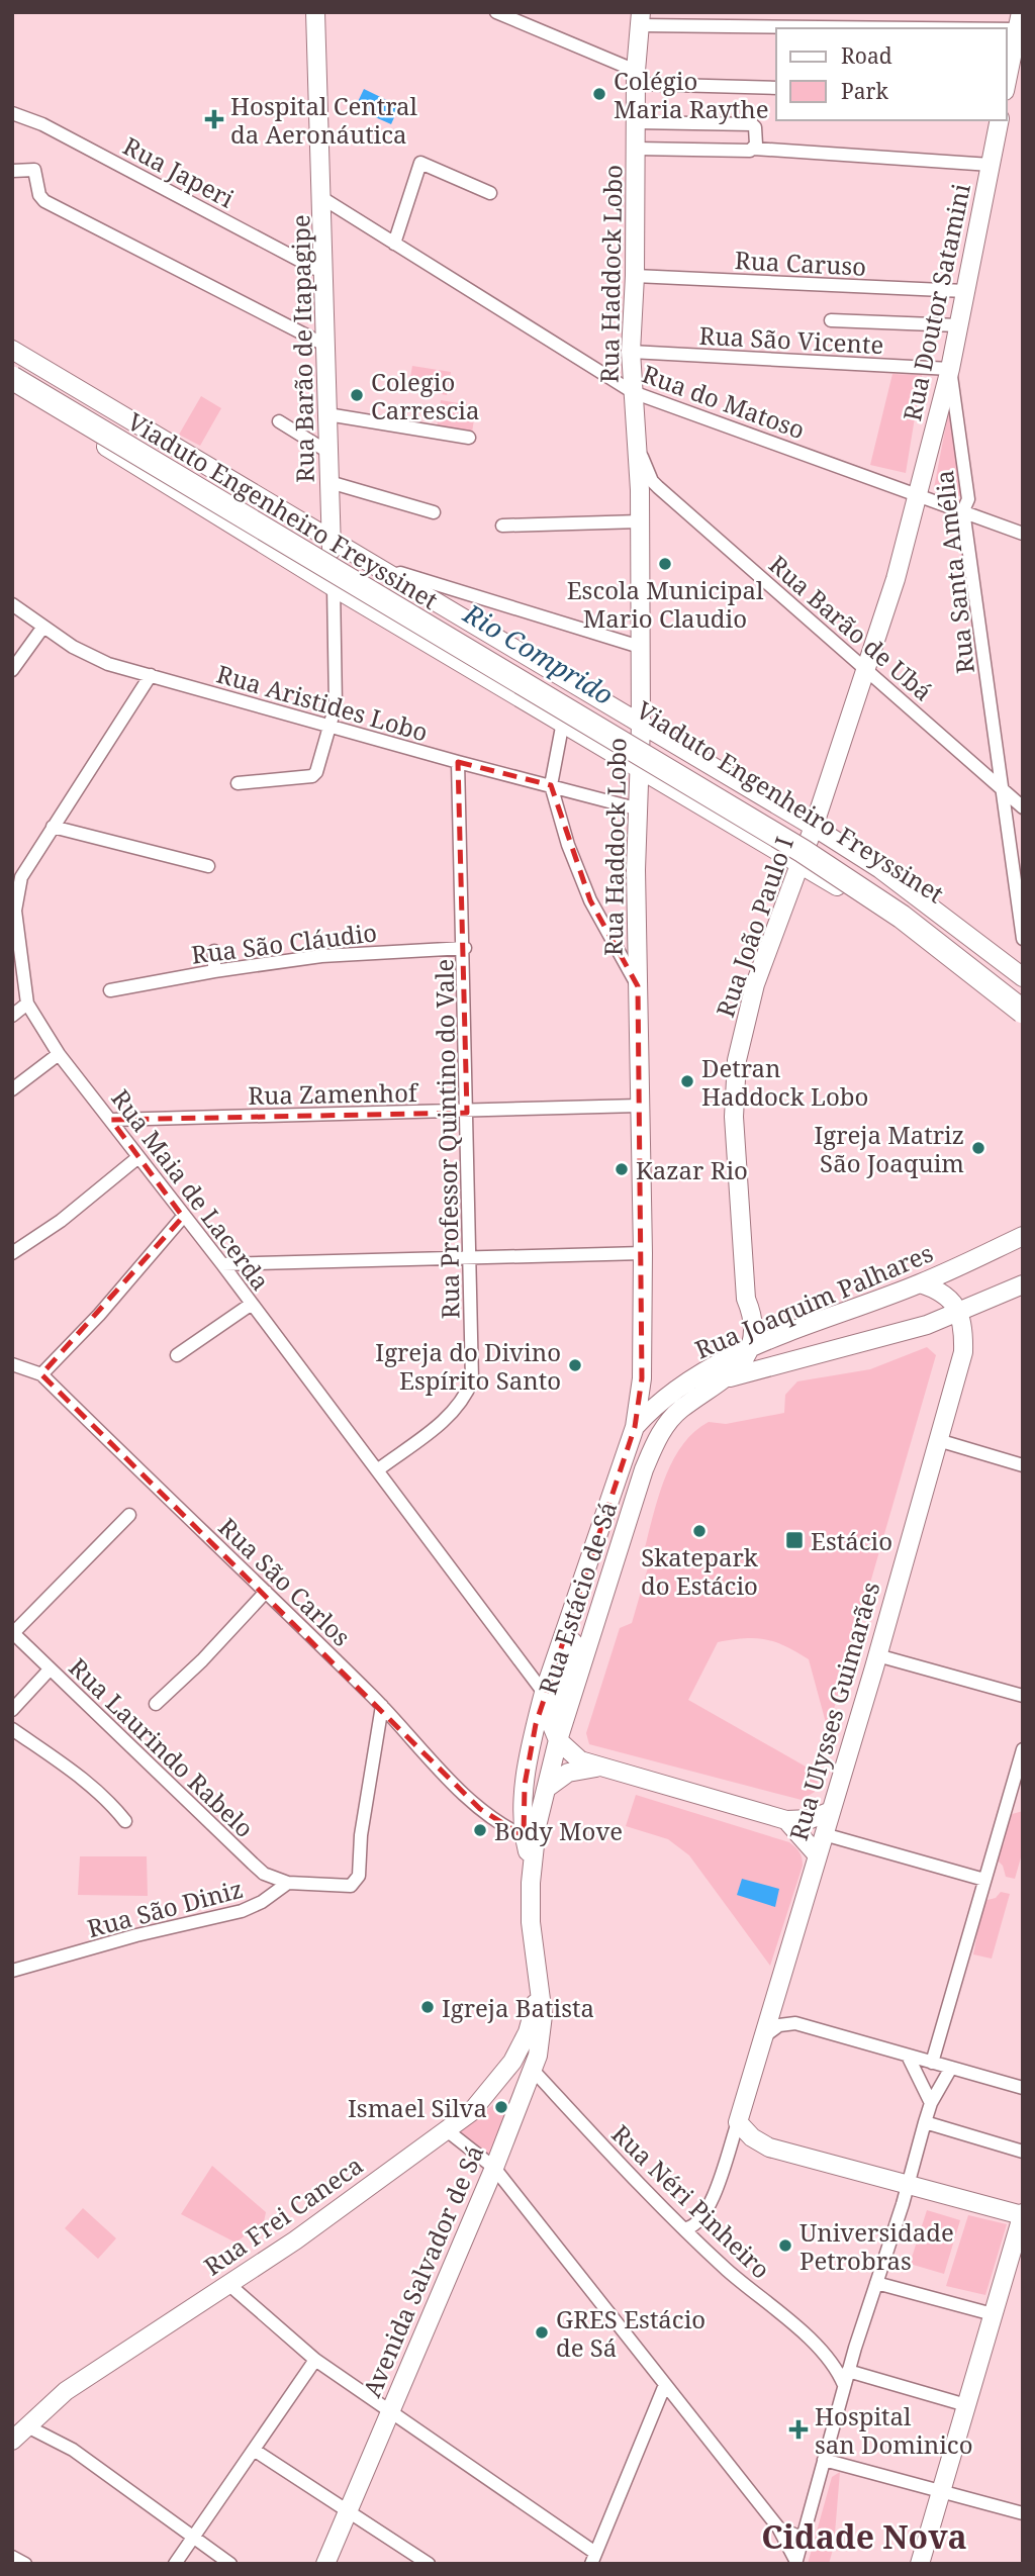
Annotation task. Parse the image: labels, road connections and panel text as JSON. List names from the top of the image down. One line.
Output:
{"streets":{"highway":["Viaduto Engenheiro Freyssinet"],"main road":["Rua Haddock Lobo","Rua Doutor Satamini","Rua Barão de Itapagipe","Rua João Paulo I","Rua Joaquim Palhares","Rua Estácio de Sá","Rua Ulysses Guimarães","Rua Frei Caneca","Avenida Salvador de Sá"],"street":["Rua Japeri","Rua Caruso","Rua São Vicente","Rua do Matoso","Rua Santa Amélia","Rua Barão de Ubá","Rua Aristides Lobo","Rua São Cláudio","Rua Zamenhof","Rua Professor Quintino do Vale","Rua Maia de Lacerda","Rua São Carlos","Rua Laurindo Rabelo","Rua São Diniz","Rua Néri Pinheiro"]},"crossings":[["Rua Japeri","Rua Barão de Itapagipe"],["Rua Caruso","Rua Haddock Lobo"],["Rua Caruso","Rua Doutor Satamini"],["Rua Haddock Lobo","Rua São Vicente"],["Rua Haddock Lobo","Rua do Matoso"],["Rua Haddock Lobo","Rua Barão de Ubá"],["Rua Haddock Lobo","Rua Aristides Lobo"],["Rua Haddock Lobo","Rua Zamenhof"],["Rua Haddock Lobo","Rua Joaquim Palhares"],["Rua Haddock Lobo","Rua Estácio de Sá"],["Rua Doutor Satamini","Rua São Vicente"],["Rua Doutor Satamini","Rua do Matoso"],["Rua Doutor Satamini","Rua Santa Amélia"],["Rua Doutor Satamini","Rua João Paulo I"],["Rua São Vicente","Rua Santa Amélia"],["Rua Barão de Itapagipe","Rua do Matoso"],["Rua Barão de Itapagipe","Rua Aristides Lobo"],["Rua do Matoso","Rua Santa Amélia"],["Rua do Matoso","Rua João Paulo I"],["Rua Santa Amélia","Rua Barão de Ubá"],["Rua Barão de Ubá","Rua João Paulo I"],["Rua Aristides Lobo","Rua Professor Quintino do Vale"],["Rua Aristides Lobo","Rua Maia de Lacerda"],["Rua João Paulo I","Rua Joaquim Palhares"],["Rua São Cláudio","Rua Professor Quintino do Vale"],["Rua Zamenhof","Rua Professor Quintino do Vale"],["Rua Zamenhof","Rua Maia de Lacerda"],["Rua Professor Quintino do Vale","Rua Maia de Lacerda"],["Rua Maia de Lacerda","Rua Estácio de Sá"],["Rua Joaquim Palhares","Rua Estácio de Sá"],["Rua Joaquim Palhares","Rua Ulysses Guimarães"],["Rua São Carlos","Rua Estácio de Sá"],["Rua Estácio de Sá","Rua Frei Caneca"],["Rua Estácio de Sá","Avenida Salvador de Sá"],["Rua Laurindo Rabelo","Rua São Diniz"],["Rua Néri Pinheiro","Avenida Salvador de Sá"],["Rua Frei Caneca","Avenida Salvador de Sá"]],"districts":["Cidade Nova"],"water":["Rio Comprido"],"places":{"other":["Colégio Maria Raythe","Colegio Carrescia","Escola Municipal Mario Claudio","Detran Haddock Lobo","Igreja Matriz São Joaquim","Kazar Rio","Igreja do Divino Espírito Santo","Skatepark do Estácio","Body Move","Igreja Batista","Ismael Silva","Universidade Petrobras","GRES Estácio de Sá"],"health":["Hospital Central da Aeronáutica","Hospital san Dominico"],"transit":["Estácio"]},"legend":["Road","Park"]}
